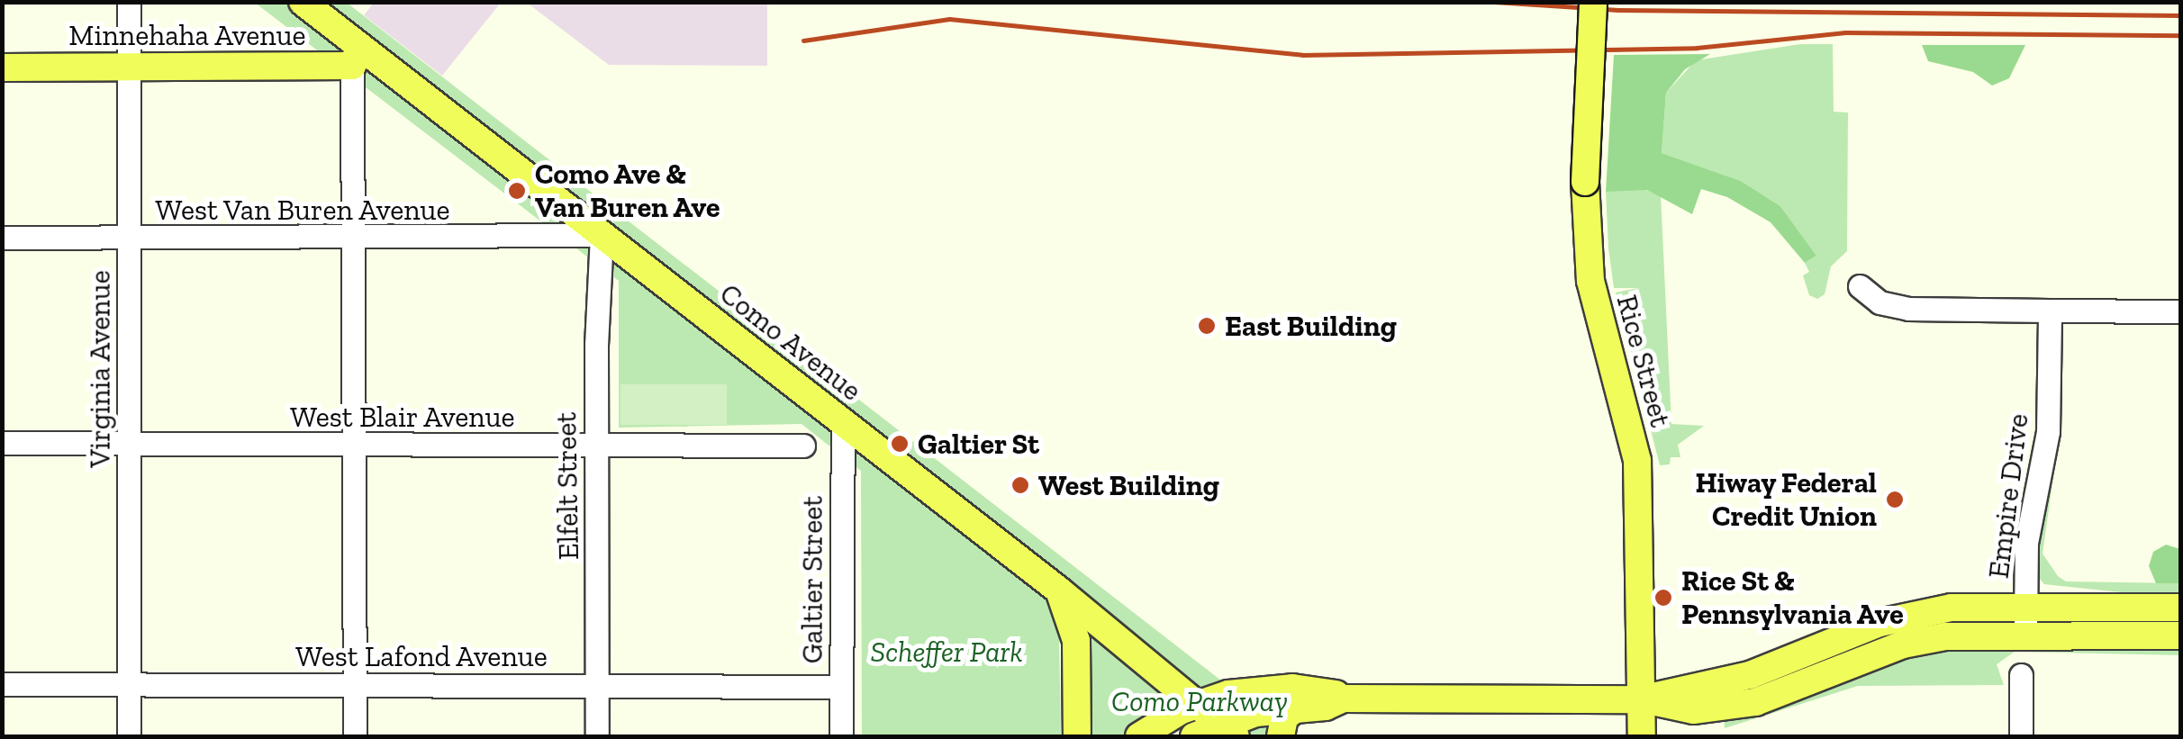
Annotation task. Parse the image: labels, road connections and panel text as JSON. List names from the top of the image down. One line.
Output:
{"streets":{"main road":["Minnehaha Avenue","Como Avenue","Rice Street"],"street":["West Van Buren Avenue","Virginia Avenue","West Blair Avenue","Elfelt Street","Empire Drive","Galtier Street","West Lafond Avenue"]},"crossings":[["Minnehaha Avenue","Como Avenue"],["Minnehaha Avenue","Virginia Avenue"],["West Van Buren Avenue","Como Avenue"],["West Van Buren Avenue","Virginia Avenue"],["West Van Buren Avenue","Elfelt Street"],["Como Avenue","Elfelt Street"],["Como Avenue","Galtier Street"],["Virginia Avenue","West Blair Avenue"],["Virginia Avenue","West Lafond Avenue"],["West Blair Avenue","Elfelt Street"],["Elfelt Street","West Lafond Avenue"],["Galtier Street","West Lafond Avenue"]],"parks":["Scheffer Park","Como Parkway"],"places":["Como Ave & Van Buren Ave","East Building","Galtier St","West Building","Hiway Federal Credit Union","Rice St & Pennsylvania Ave"]}
